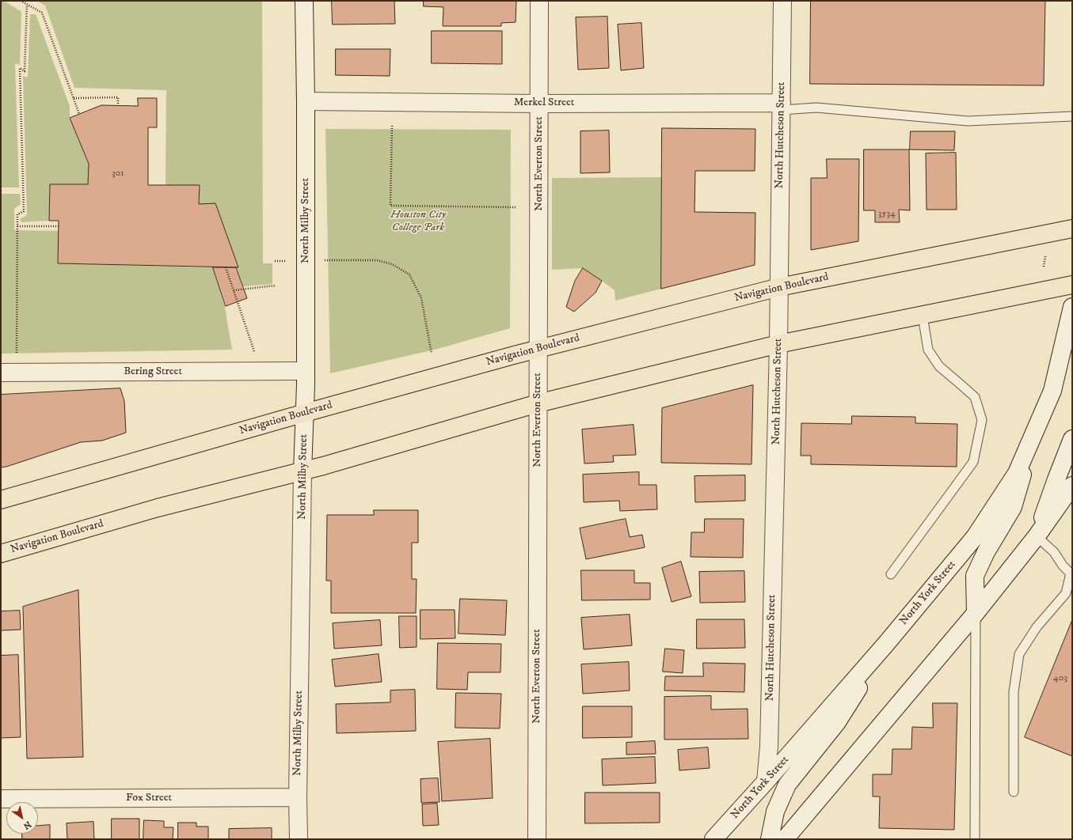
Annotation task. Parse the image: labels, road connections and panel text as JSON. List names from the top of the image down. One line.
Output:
{"streets":{"main road":["Navigation Boulevard"],"street":["Merkel Street","North Hutcheson Street","North Everton Street","North Milby Street","Bering Street","North York Street","Fox Street"]},"crossings":[["Merkel Street","North Hutcheson Street"],["Merkel Street","North Everton Street"],["Merkel Street","North Milby Street"],["North Hutcheson Street","Navigation Boulevard"],["North Hutcheson Street","North York Street"],["North Everton Street","Navigation Boulevard"],["North Milby Street","Navigation Boulevard"],["North Milby Street","Bering Street"],["North Milby Street","Fox Street"]],"parks":["Houston City College Park"],"house_numbers":["301","3534","403"],"north":"bottom right"}
